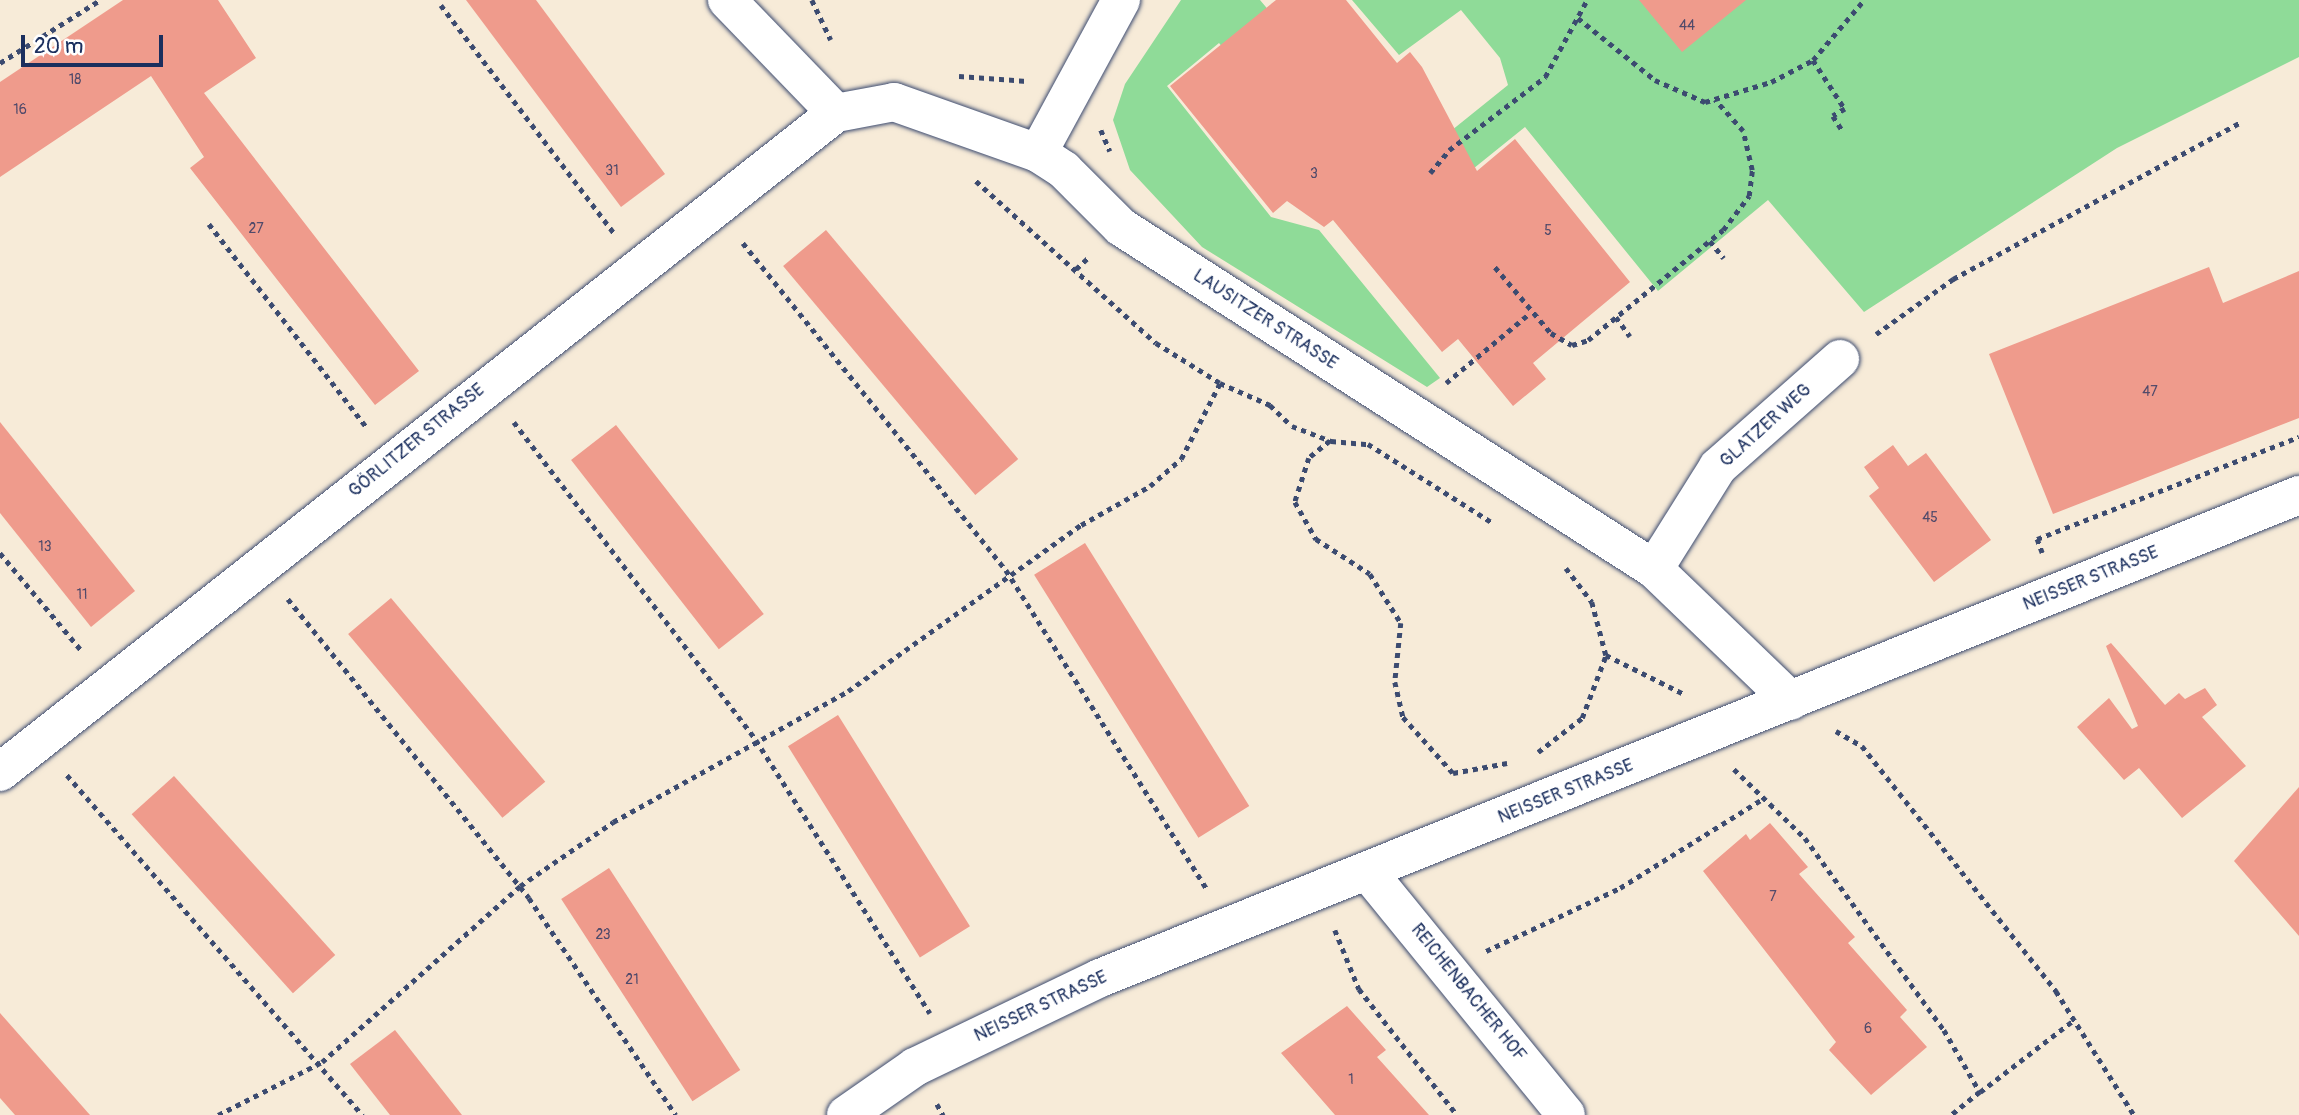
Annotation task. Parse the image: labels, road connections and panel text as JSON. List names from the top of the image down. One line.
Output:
{"streets":{"street":["LAUSITZER STRASSE","GLATZER WEG","GÖRLITZER STRASSE","NEISSER STRASSE","REICHENBACHER HOF"]},"crossings":[["LAUSITZER STRASSE","GLATZER WEG"],["LAUSITZER STRASSE","GÖRLITZER STRASSE"],["LAUSITZER STRASSE","NEISSER STRASSE"],["NEISSER STRASSE","REICHENBACHER HOF"]],"house_numbers":["44","18","16","31","3","27","5","47","45","13","11","7","23","21","6","1"],"scale_bar":"20 m"}
